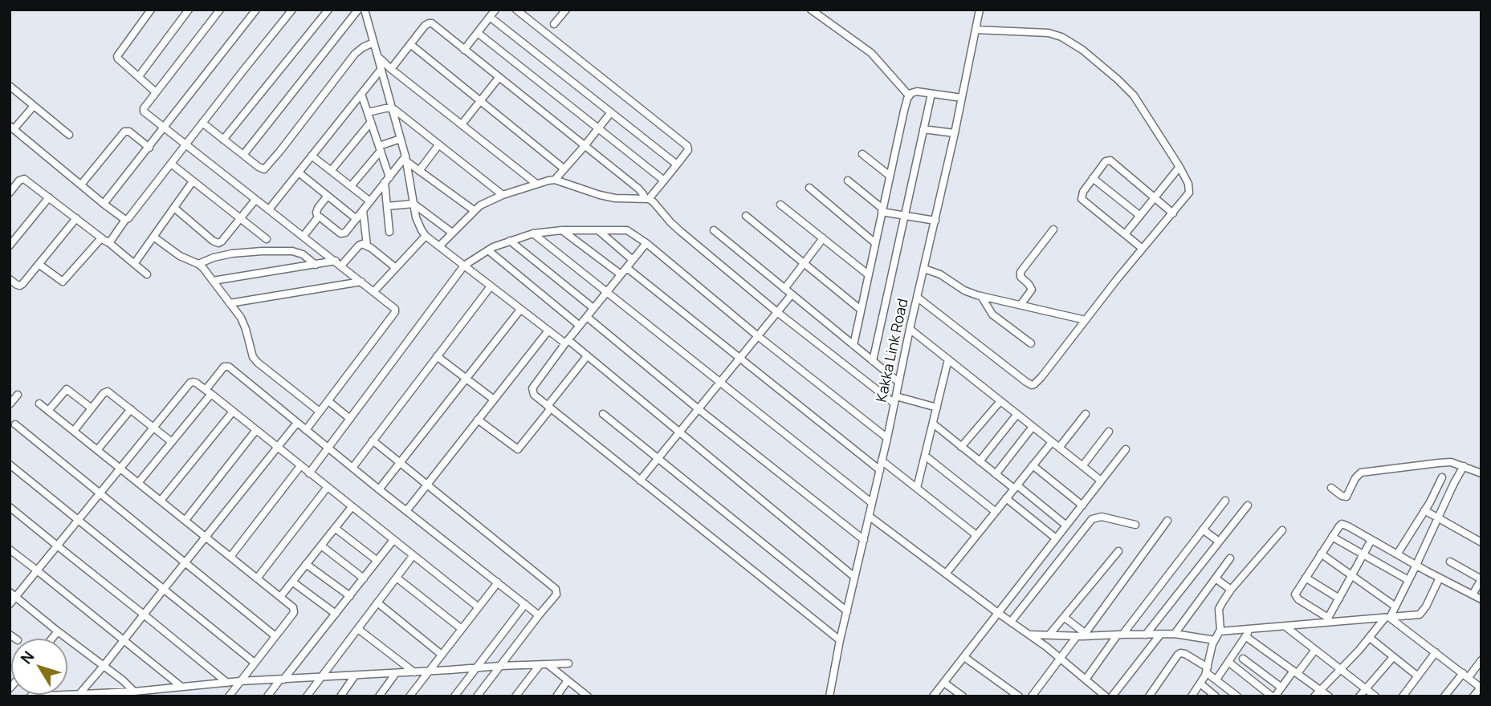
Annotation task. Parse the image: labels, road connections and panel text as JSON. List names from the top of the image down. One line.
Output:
{"streets":{"street":["Kakka Link Road"]},"north":"top left"}
